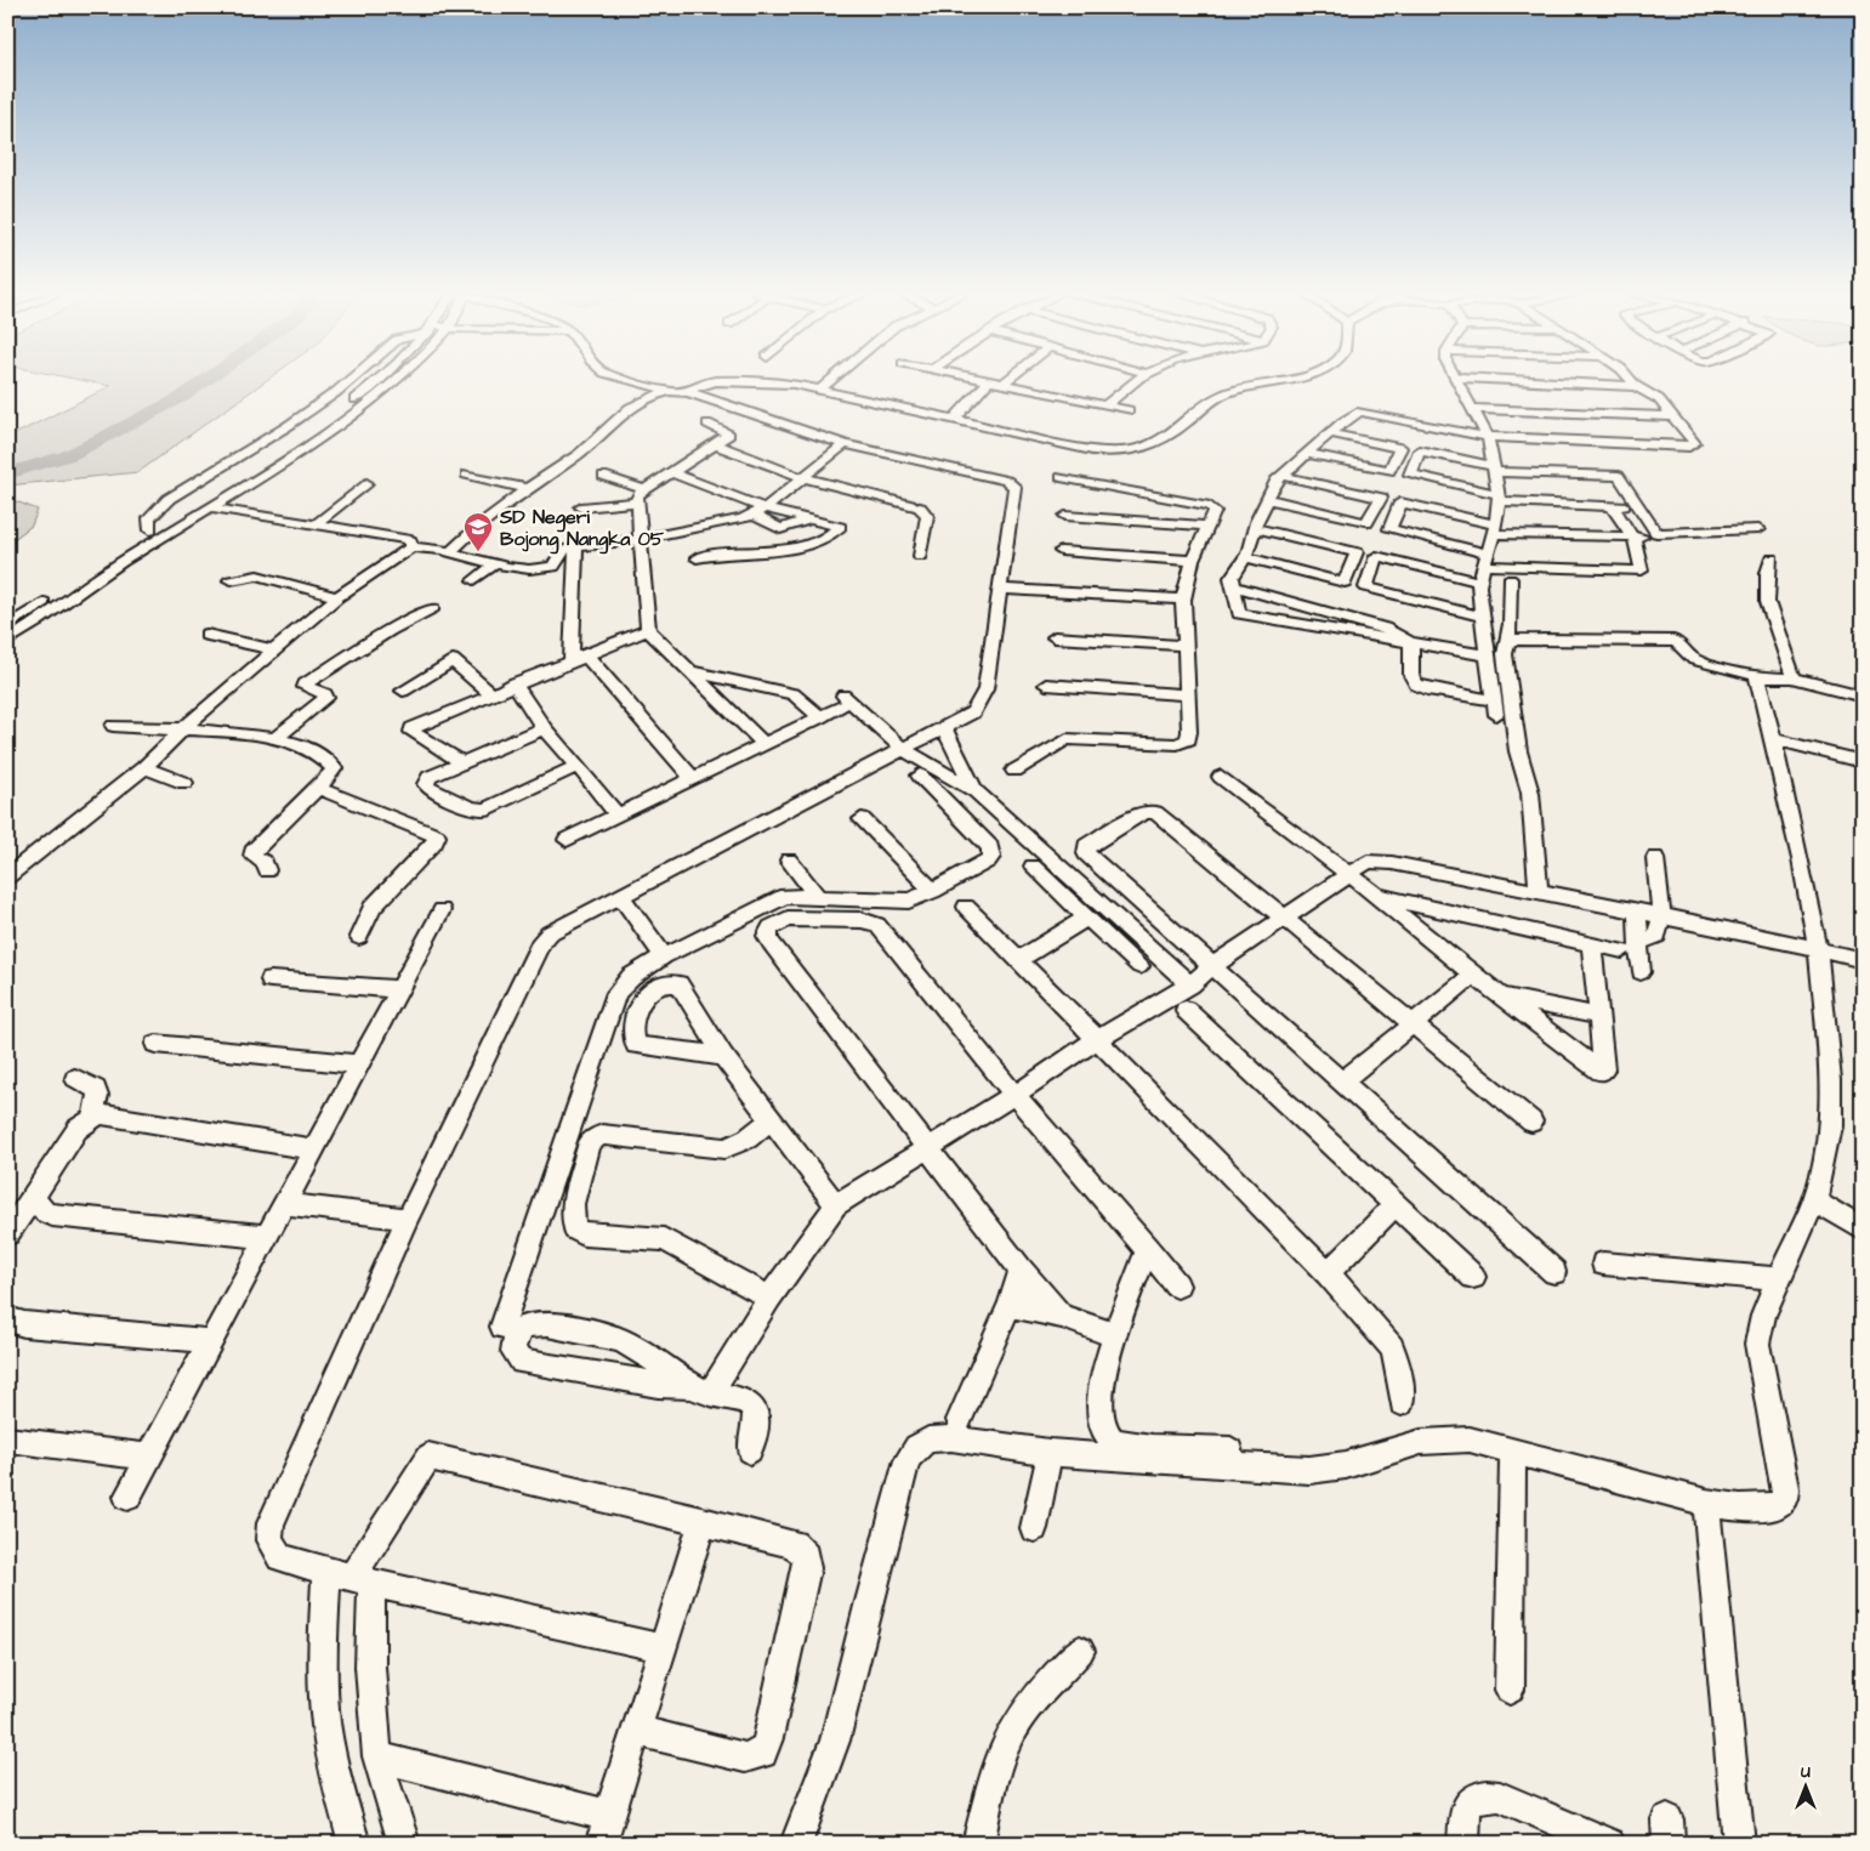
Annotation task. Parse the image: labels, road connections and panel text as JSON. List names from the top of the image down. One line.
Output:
{"places":{"school or university":["SD Negeri Bojong Nangka 05"]},"north":"top"}
